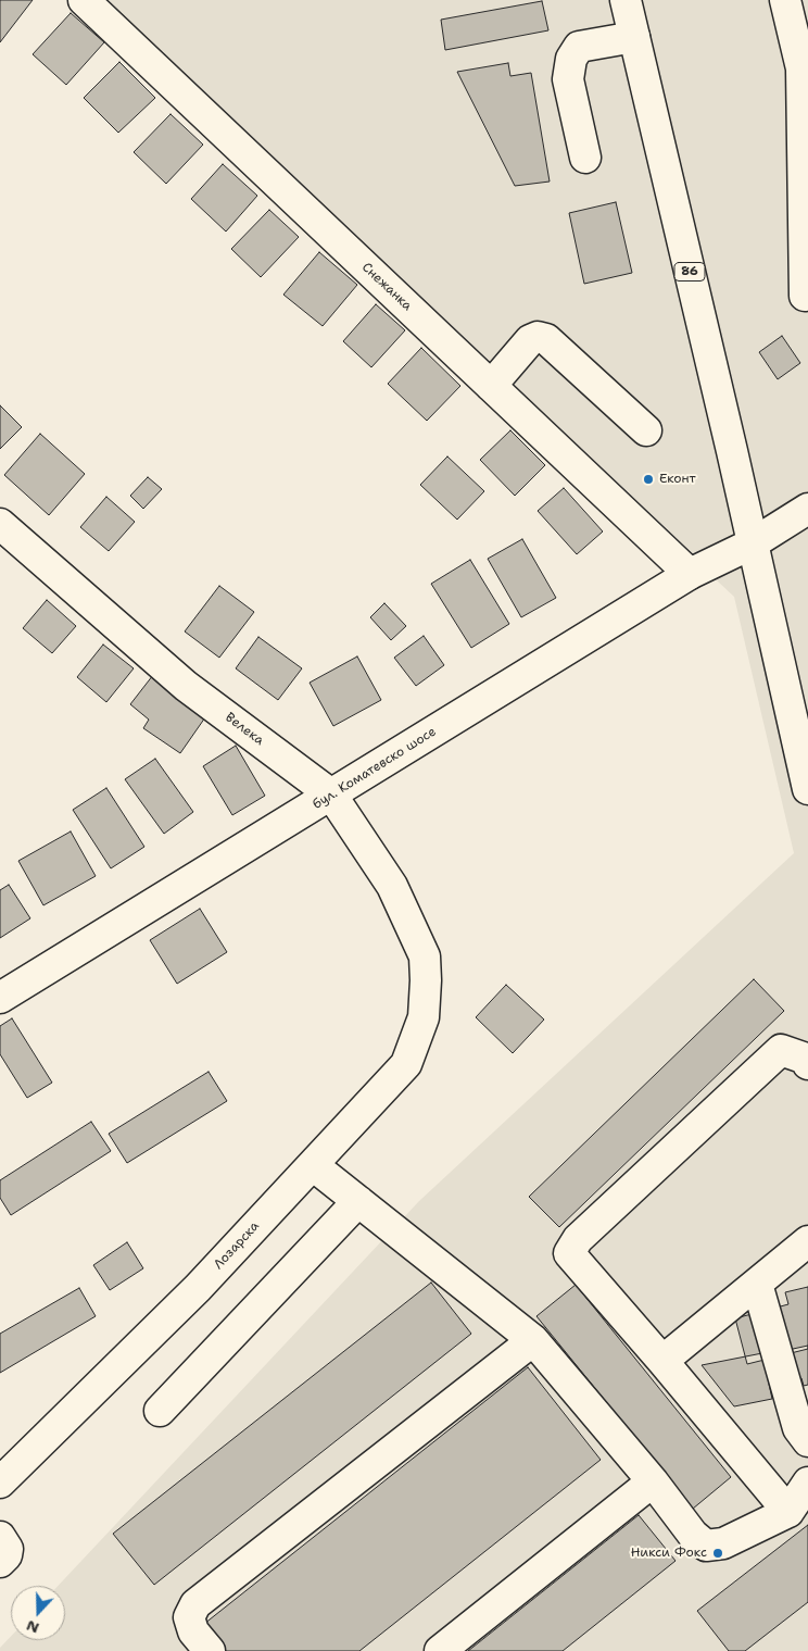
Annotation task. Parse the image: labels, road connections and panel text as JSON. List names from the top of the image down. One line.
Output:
{"streets":{"street":["86","Снежанка","Велека","бул. Коматевско шосе","Лозарска"]},"crossings":[["86","бул. Коматевско шосе"],["Снежанка","бул. Коматевско шосе"],["Велека","бул. Коматевско шосе"],["Велека","Лозарска"]],"places":["Еконт","Никси Фокс"],"north":"bottom"}
